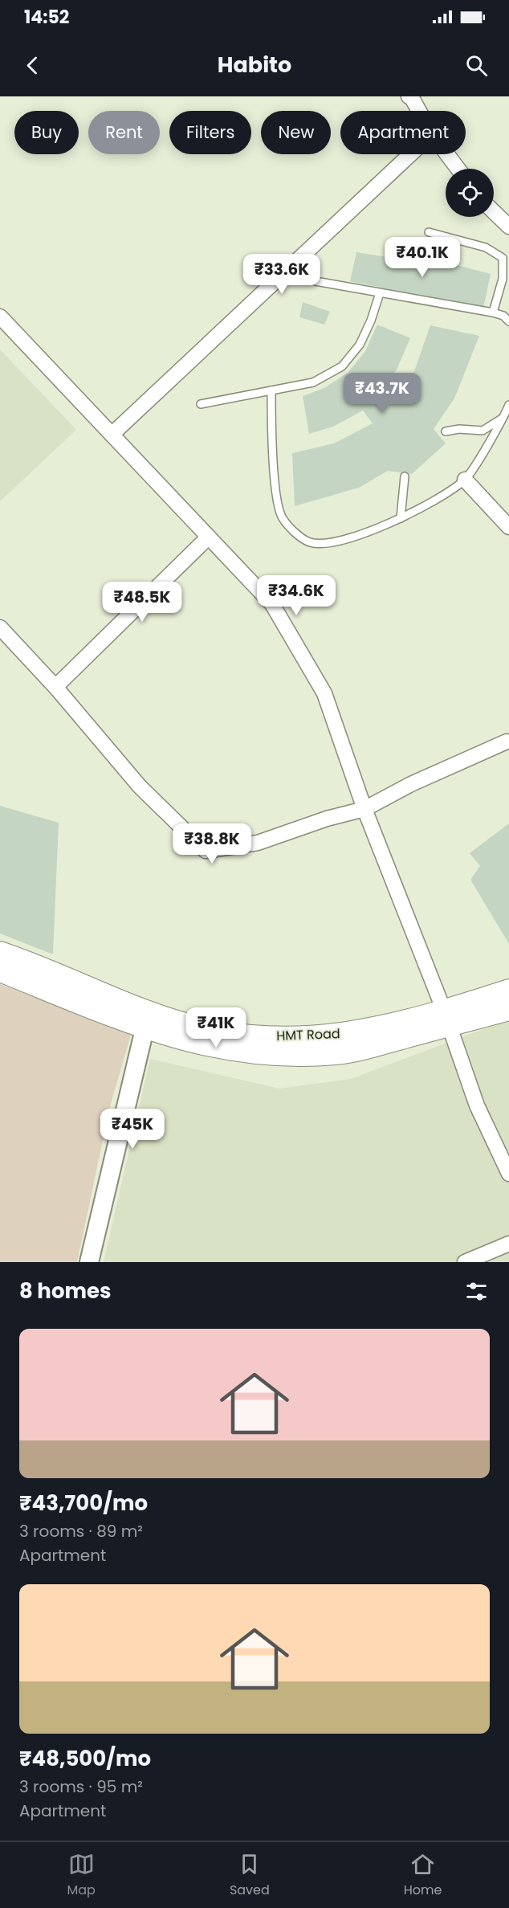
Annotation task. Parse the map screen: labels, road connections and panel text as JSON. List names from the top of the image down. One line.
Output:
{"streets":{"main road":["HMT Road"]},"page":{"status":"14:52","header":"Habito","chip":["Buy","Rent","Filters","New","Apartment"],"price":["₹40.1K","₹33.6K","₹43.7K","₹34.6K","₹48.5K","₹38.8K","₹41K","₹45K"],"heading":"8 homes","list":[{"name":"₹43,700/mo","note":"3 rooms · 89 m² · Apartment"},{"name":"₹48,500/mo","note":"3 rooms · 95 m² · Apartment"}],"tabs":["Map","Saved","Home"]}}
